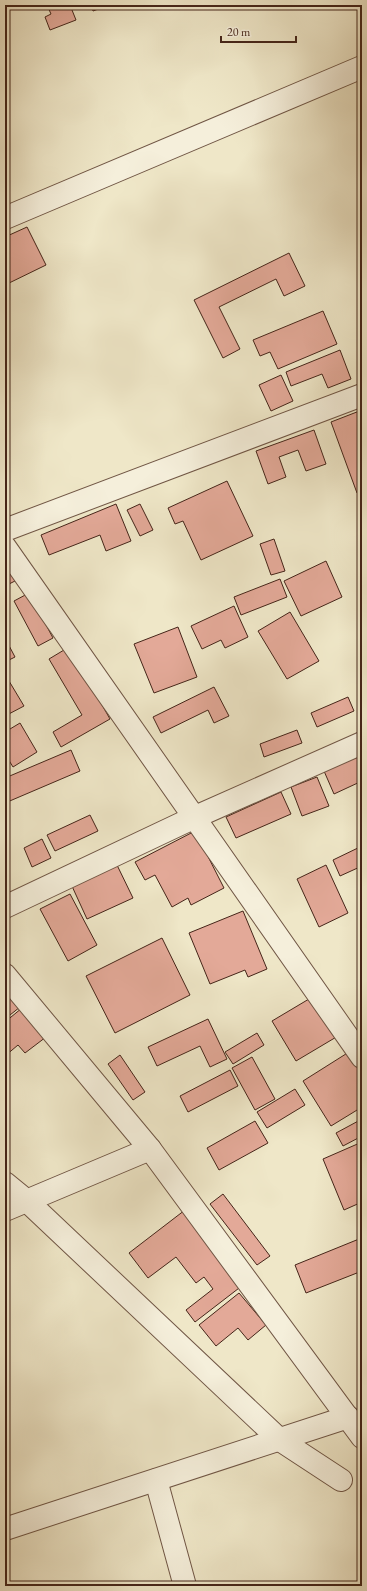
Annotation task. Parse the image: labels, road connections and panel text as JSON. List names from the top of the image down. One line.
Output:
{"scale_bar":"20 m"}
